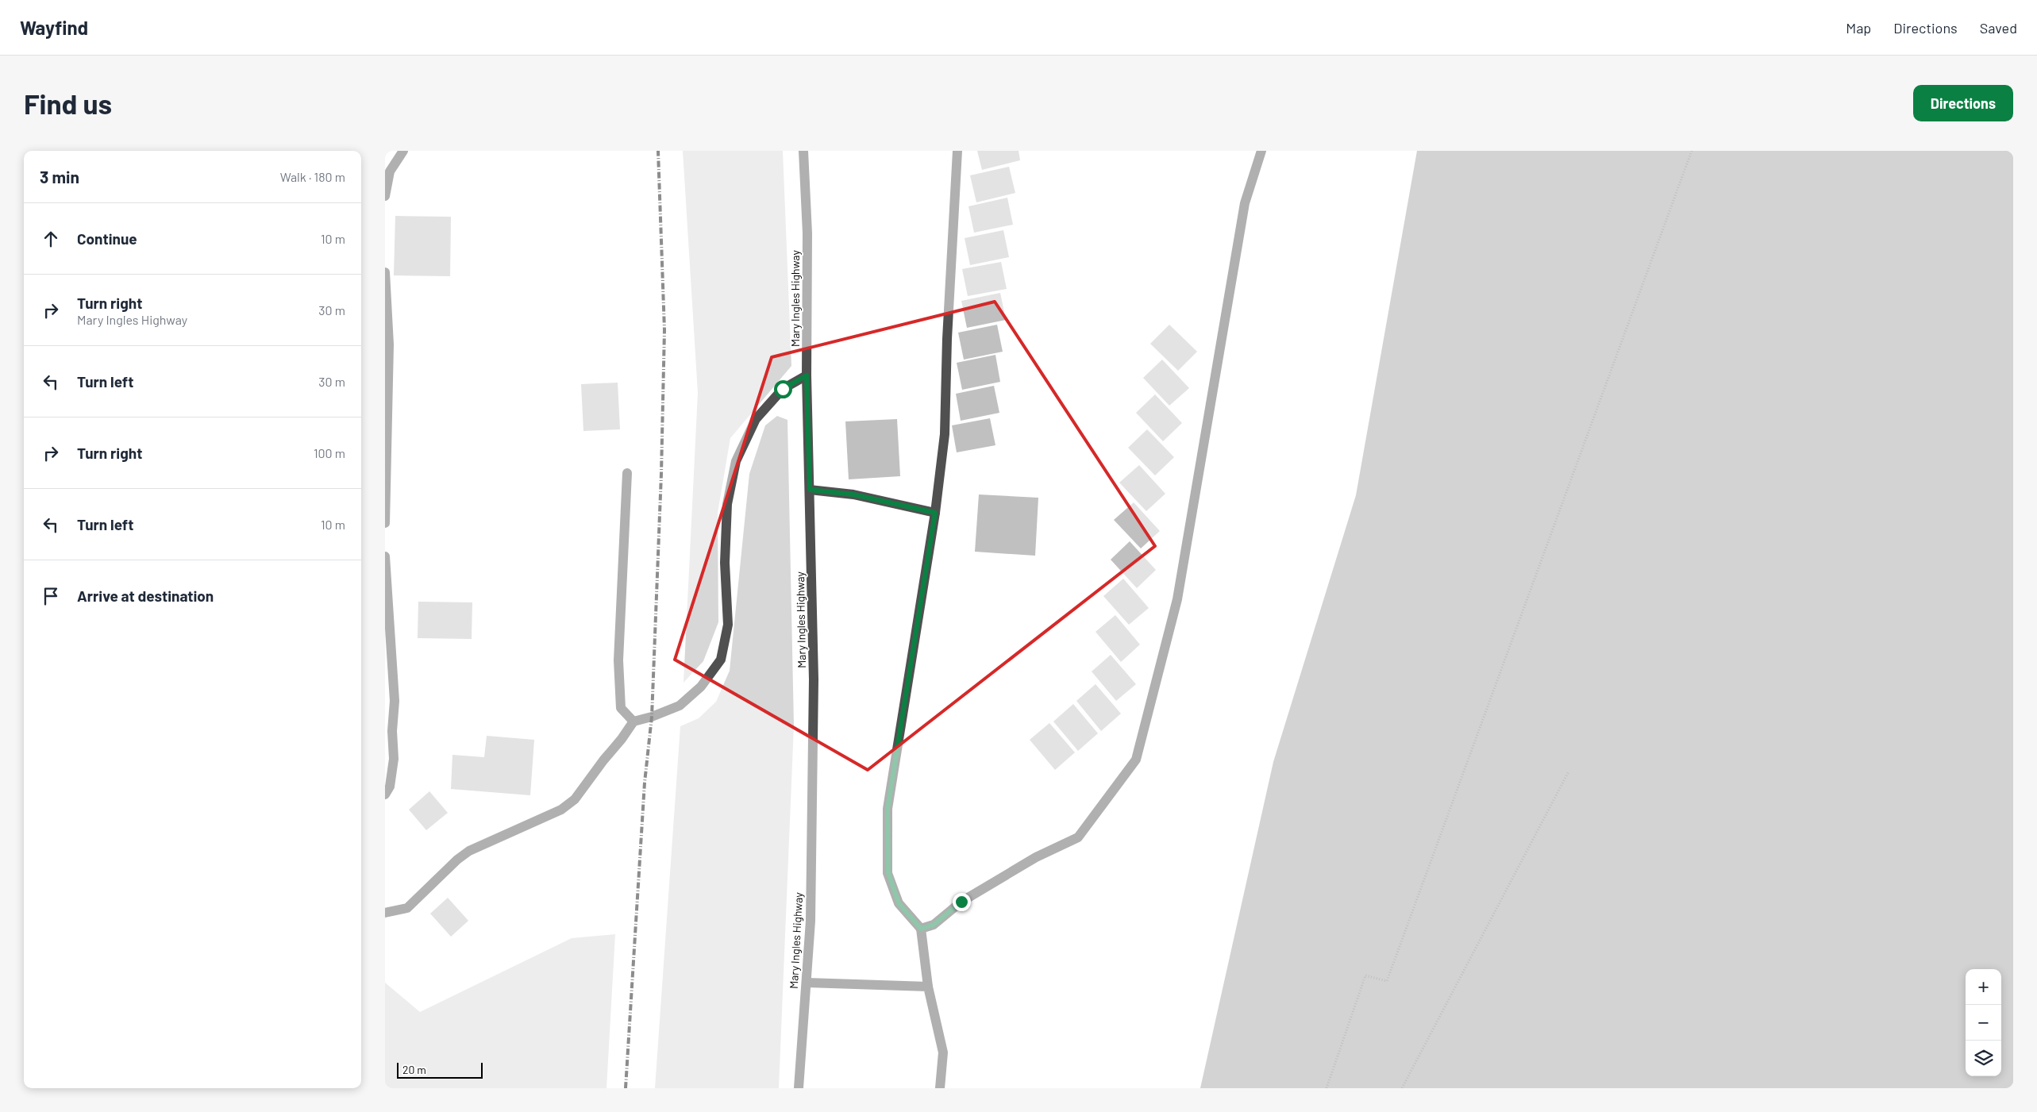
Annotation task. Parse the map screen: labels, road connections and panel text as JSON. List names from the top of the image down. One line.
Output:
{"streets":{"street":["Mary Ingles Highway"]},"scale_bar":"20 m","page":{"header":"Wayfind","nav":["Map","Directions","Saved"],"buttons":"Directions","title":"Find us","heading":["3 min","Walk · 180 m"],"list":[["Continue","10 m"],["Turn right","Mary Ingles Highway","30 m"],["Turn left","30 m"],["Turn right","100 m"],["Turn left","10 m"],"Arrive at destination"],"map_buttons":["+","−"],"scale":"20 m"}}
